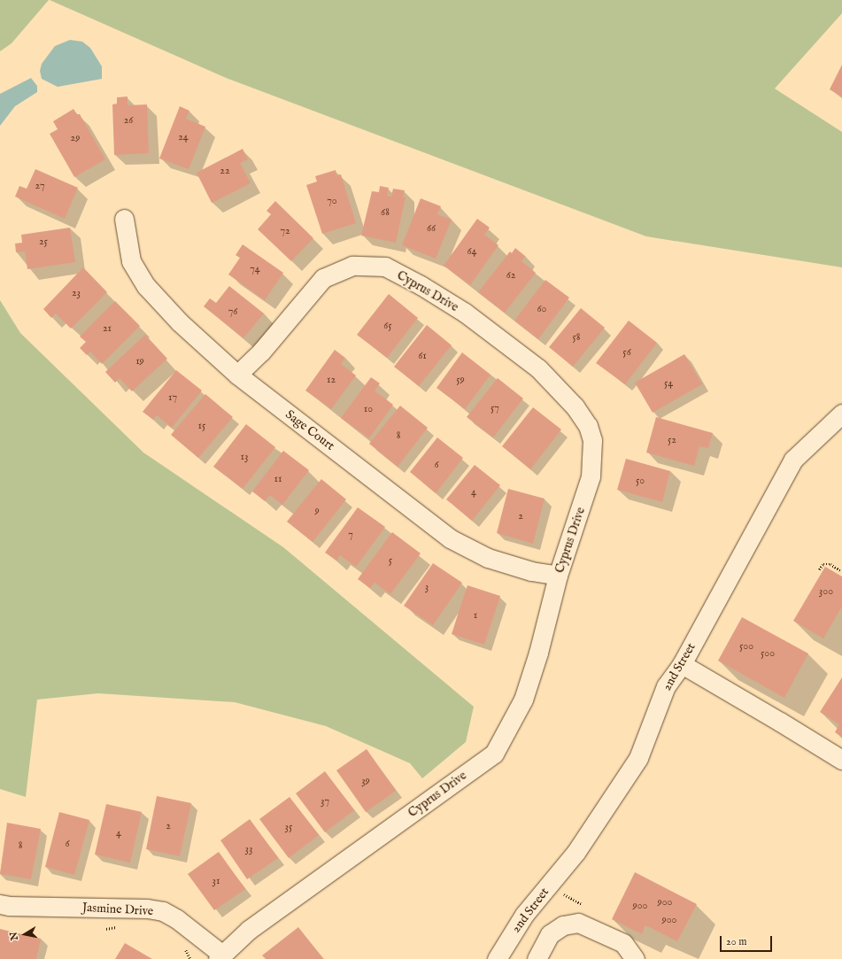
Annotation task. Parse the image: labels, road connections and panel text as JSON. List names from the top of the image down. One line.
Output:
{"streets":{"street":["Cyprus Drive","Sage Court","2nd Street","Jasmine Drive"]},"crossings":[["Cyprus Drive","Sage Court"],["Cyprus Drive","Jasmine Drive"]],"house_numbers":["26","24","29","22","27","70","68","66","72","25","64","74","62","23","60","76","65","21","58","56","61","19","12","59","54","17","57","10","15","8","52","13","6","11","50","4","9","2","7","5","3","300","1","500","500","39","37","2","35","4","6","8","33","31","900","900","900"],"scale_bar":"20 m","north":"left"}
